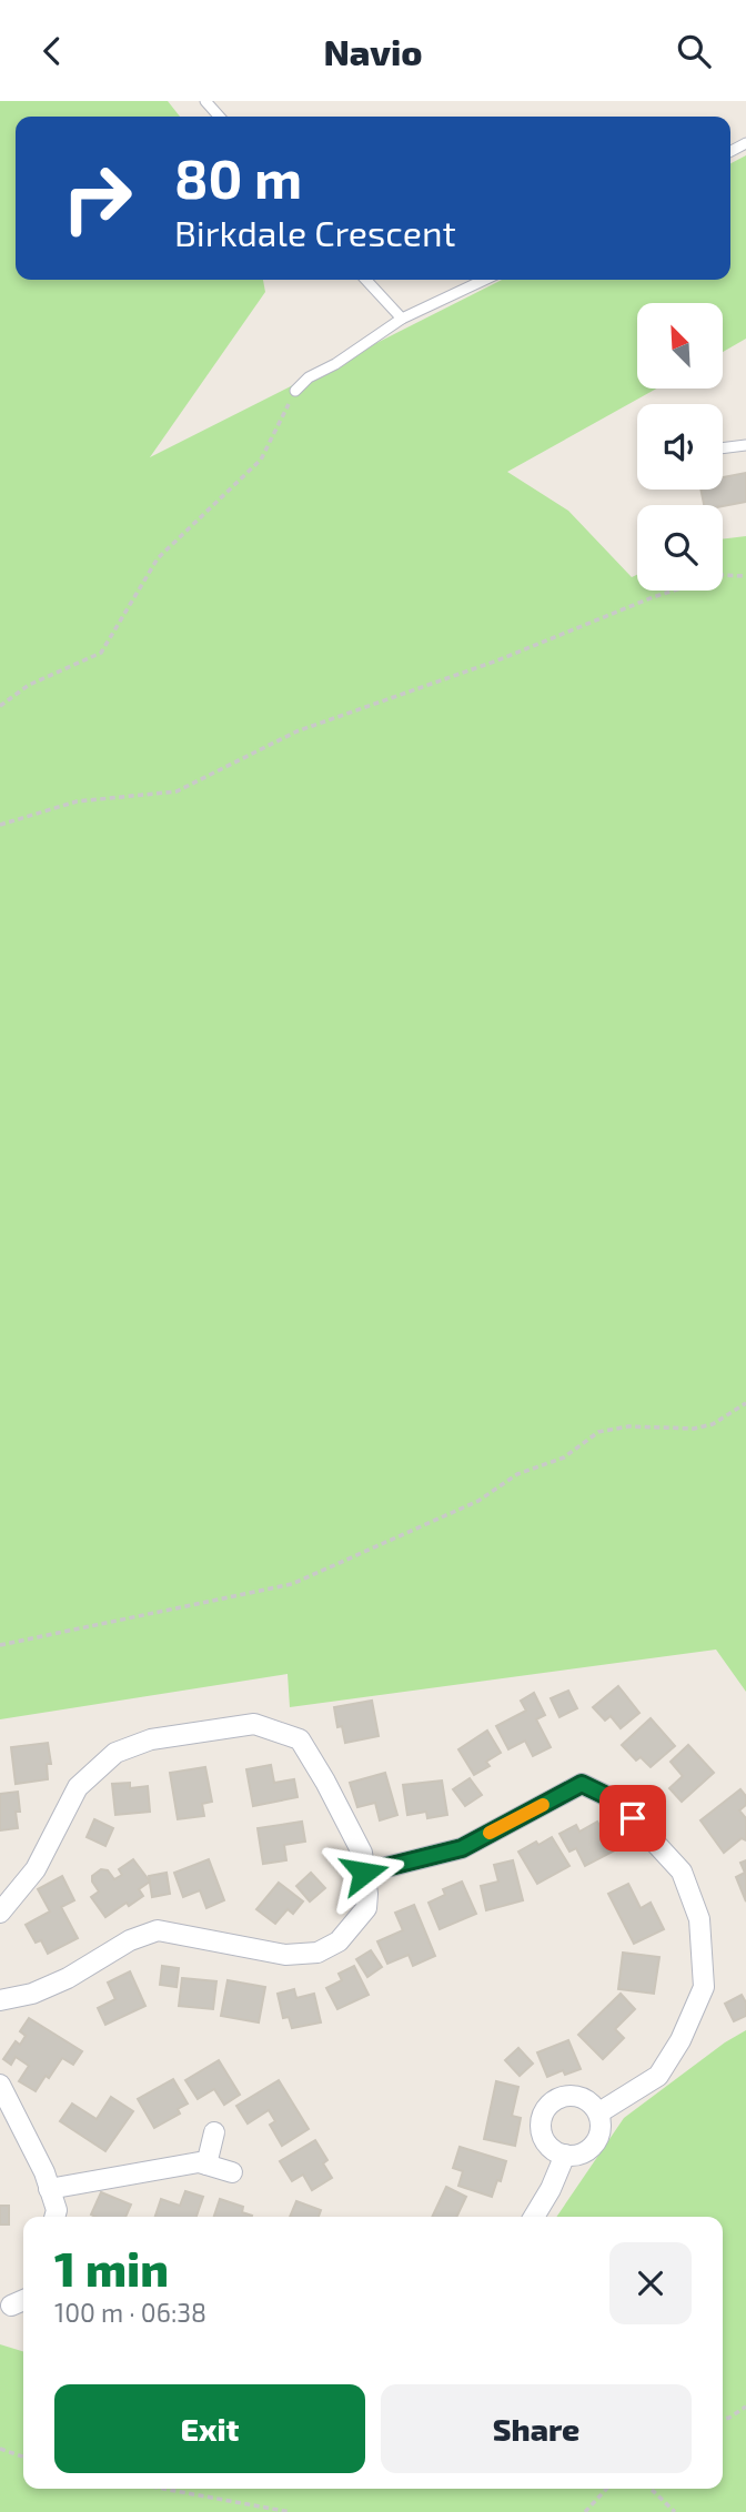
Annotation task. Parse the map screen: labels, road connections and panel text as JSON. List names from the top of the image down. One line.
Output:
{"north":"top left","page":{"header":"Navio","turn":["80 m","Birkdale Crescent"],"heading":["1 min","100 m · 06:38"],"buttons":["Exit","Share"]}}
